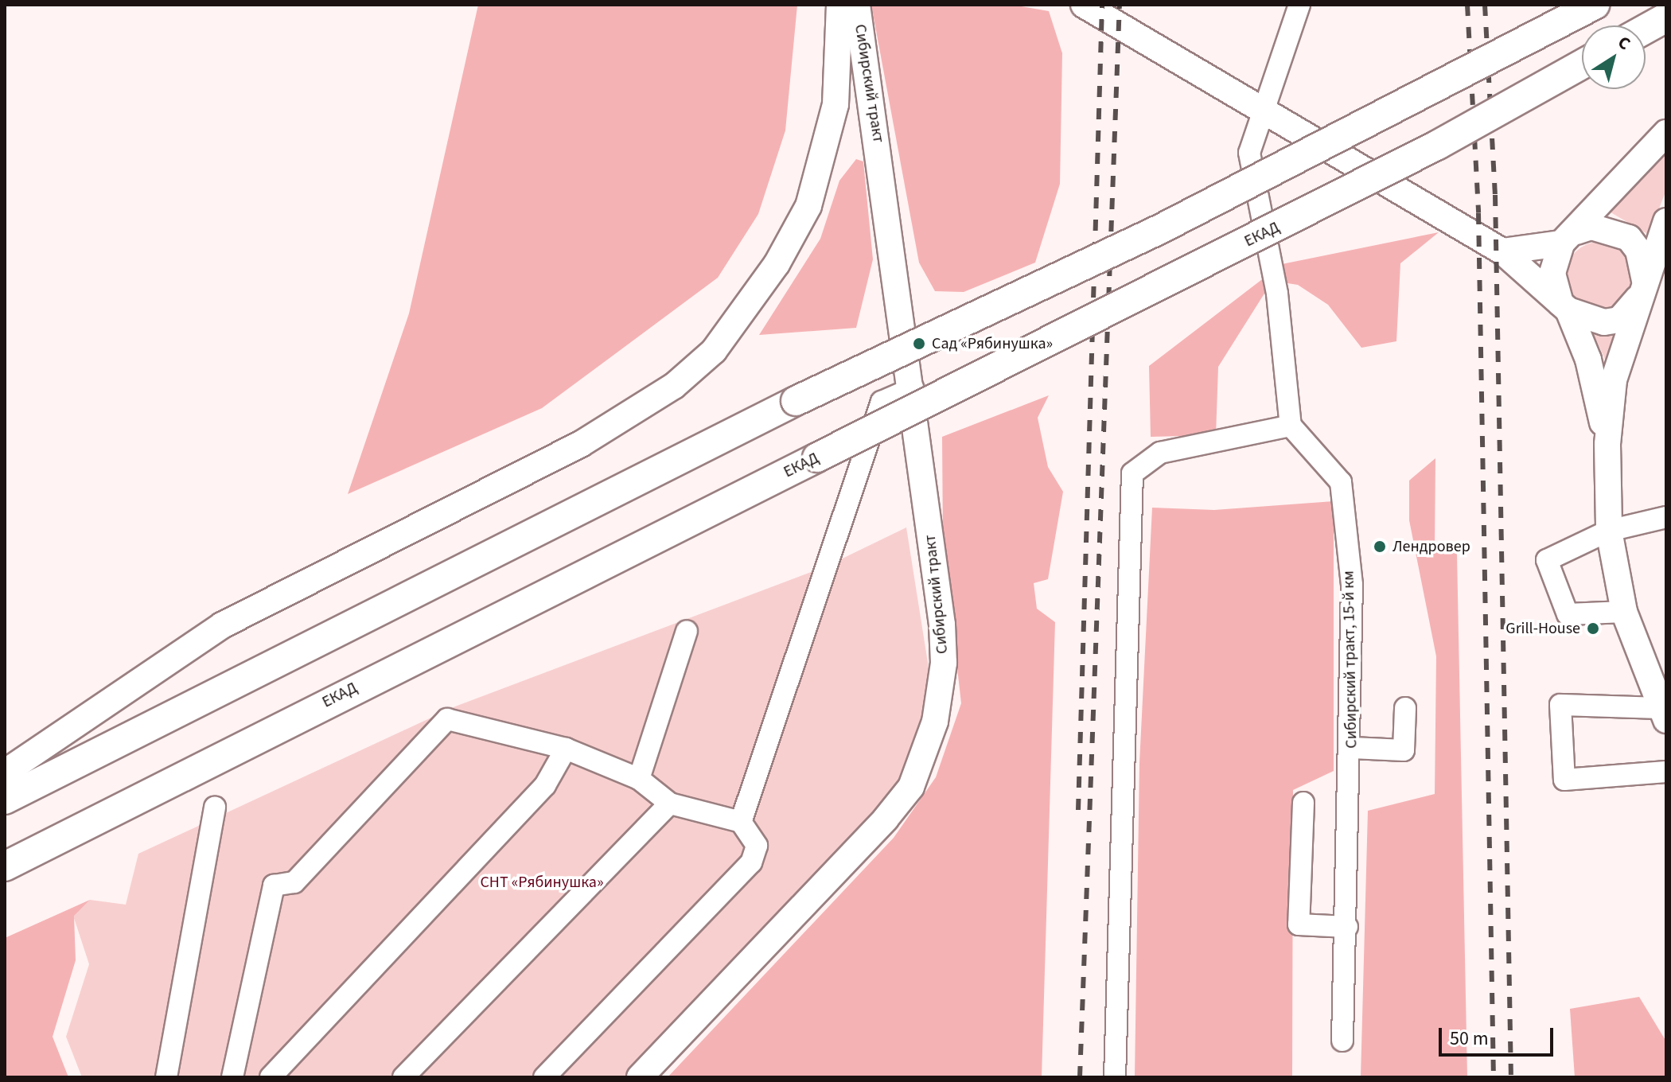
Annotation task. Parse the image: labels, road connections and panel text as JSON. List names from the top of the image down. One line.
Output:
{"streets":{"highway":["ЕКАД"],"main road":["Сибирский тракт"],"street":["Сибирский тракт, 15-й км"]},"parks":["СНТ «Рябинушка»"],"places":["Сад «Рябинушка»","Лендровер","Grill-House"],"scale_bar":"50 m","north":"top right"}
